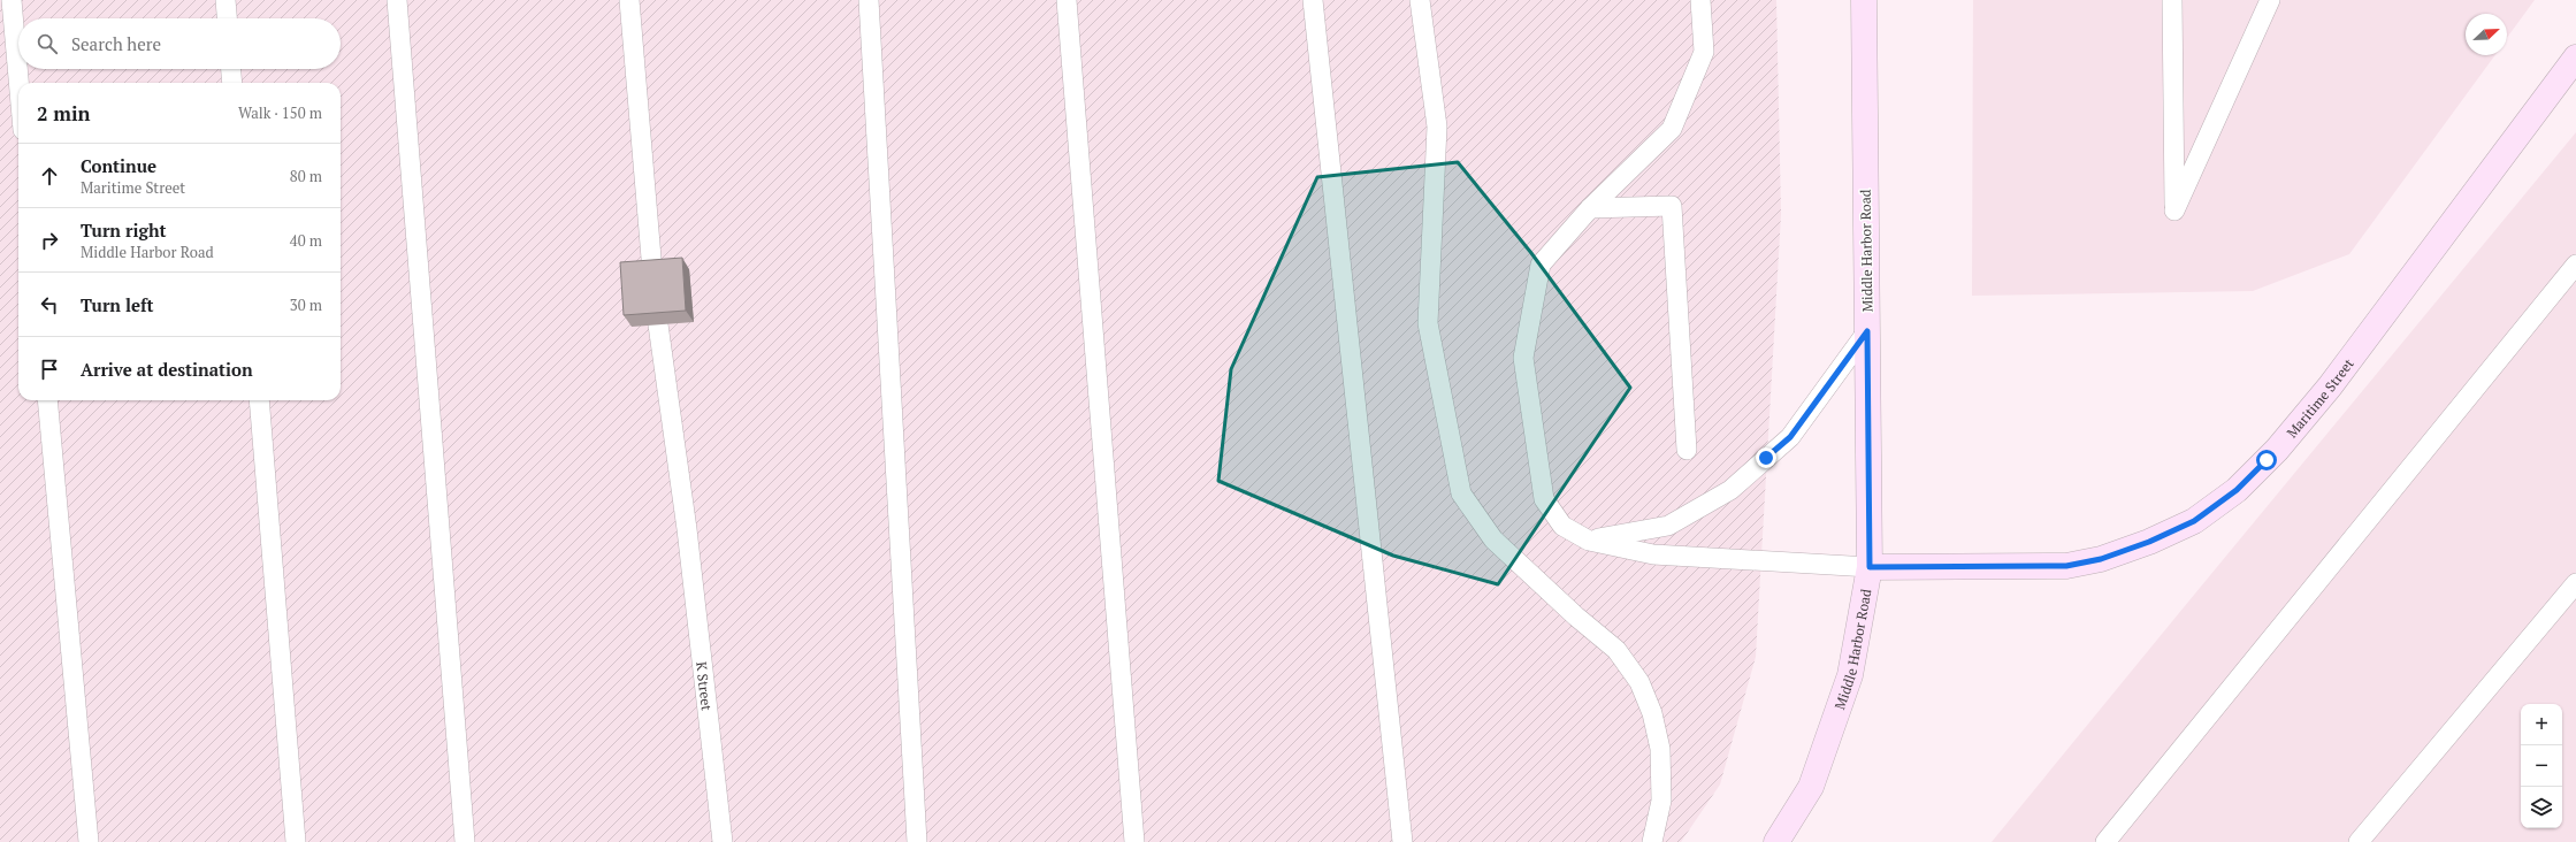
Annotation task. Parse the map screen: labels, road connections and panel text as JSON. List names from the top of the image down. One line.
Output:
{"streets":{"street":["Middle Harbor Road","Maritime Street"],"lane":["K Street"]},"crossings":[["Middle Harbor Road","Maritime Street"]],"north":"top right","page":{"search":"Search here","heading":["2 min","Walk · 150 m"],"list":[["Continue","Maritime Street","80 m"],["Turn right","Middle Harbor Road","40 m"],["Turn left","30 m"],"Arrive at destination"],"map_buttons":["+","−"]}}
